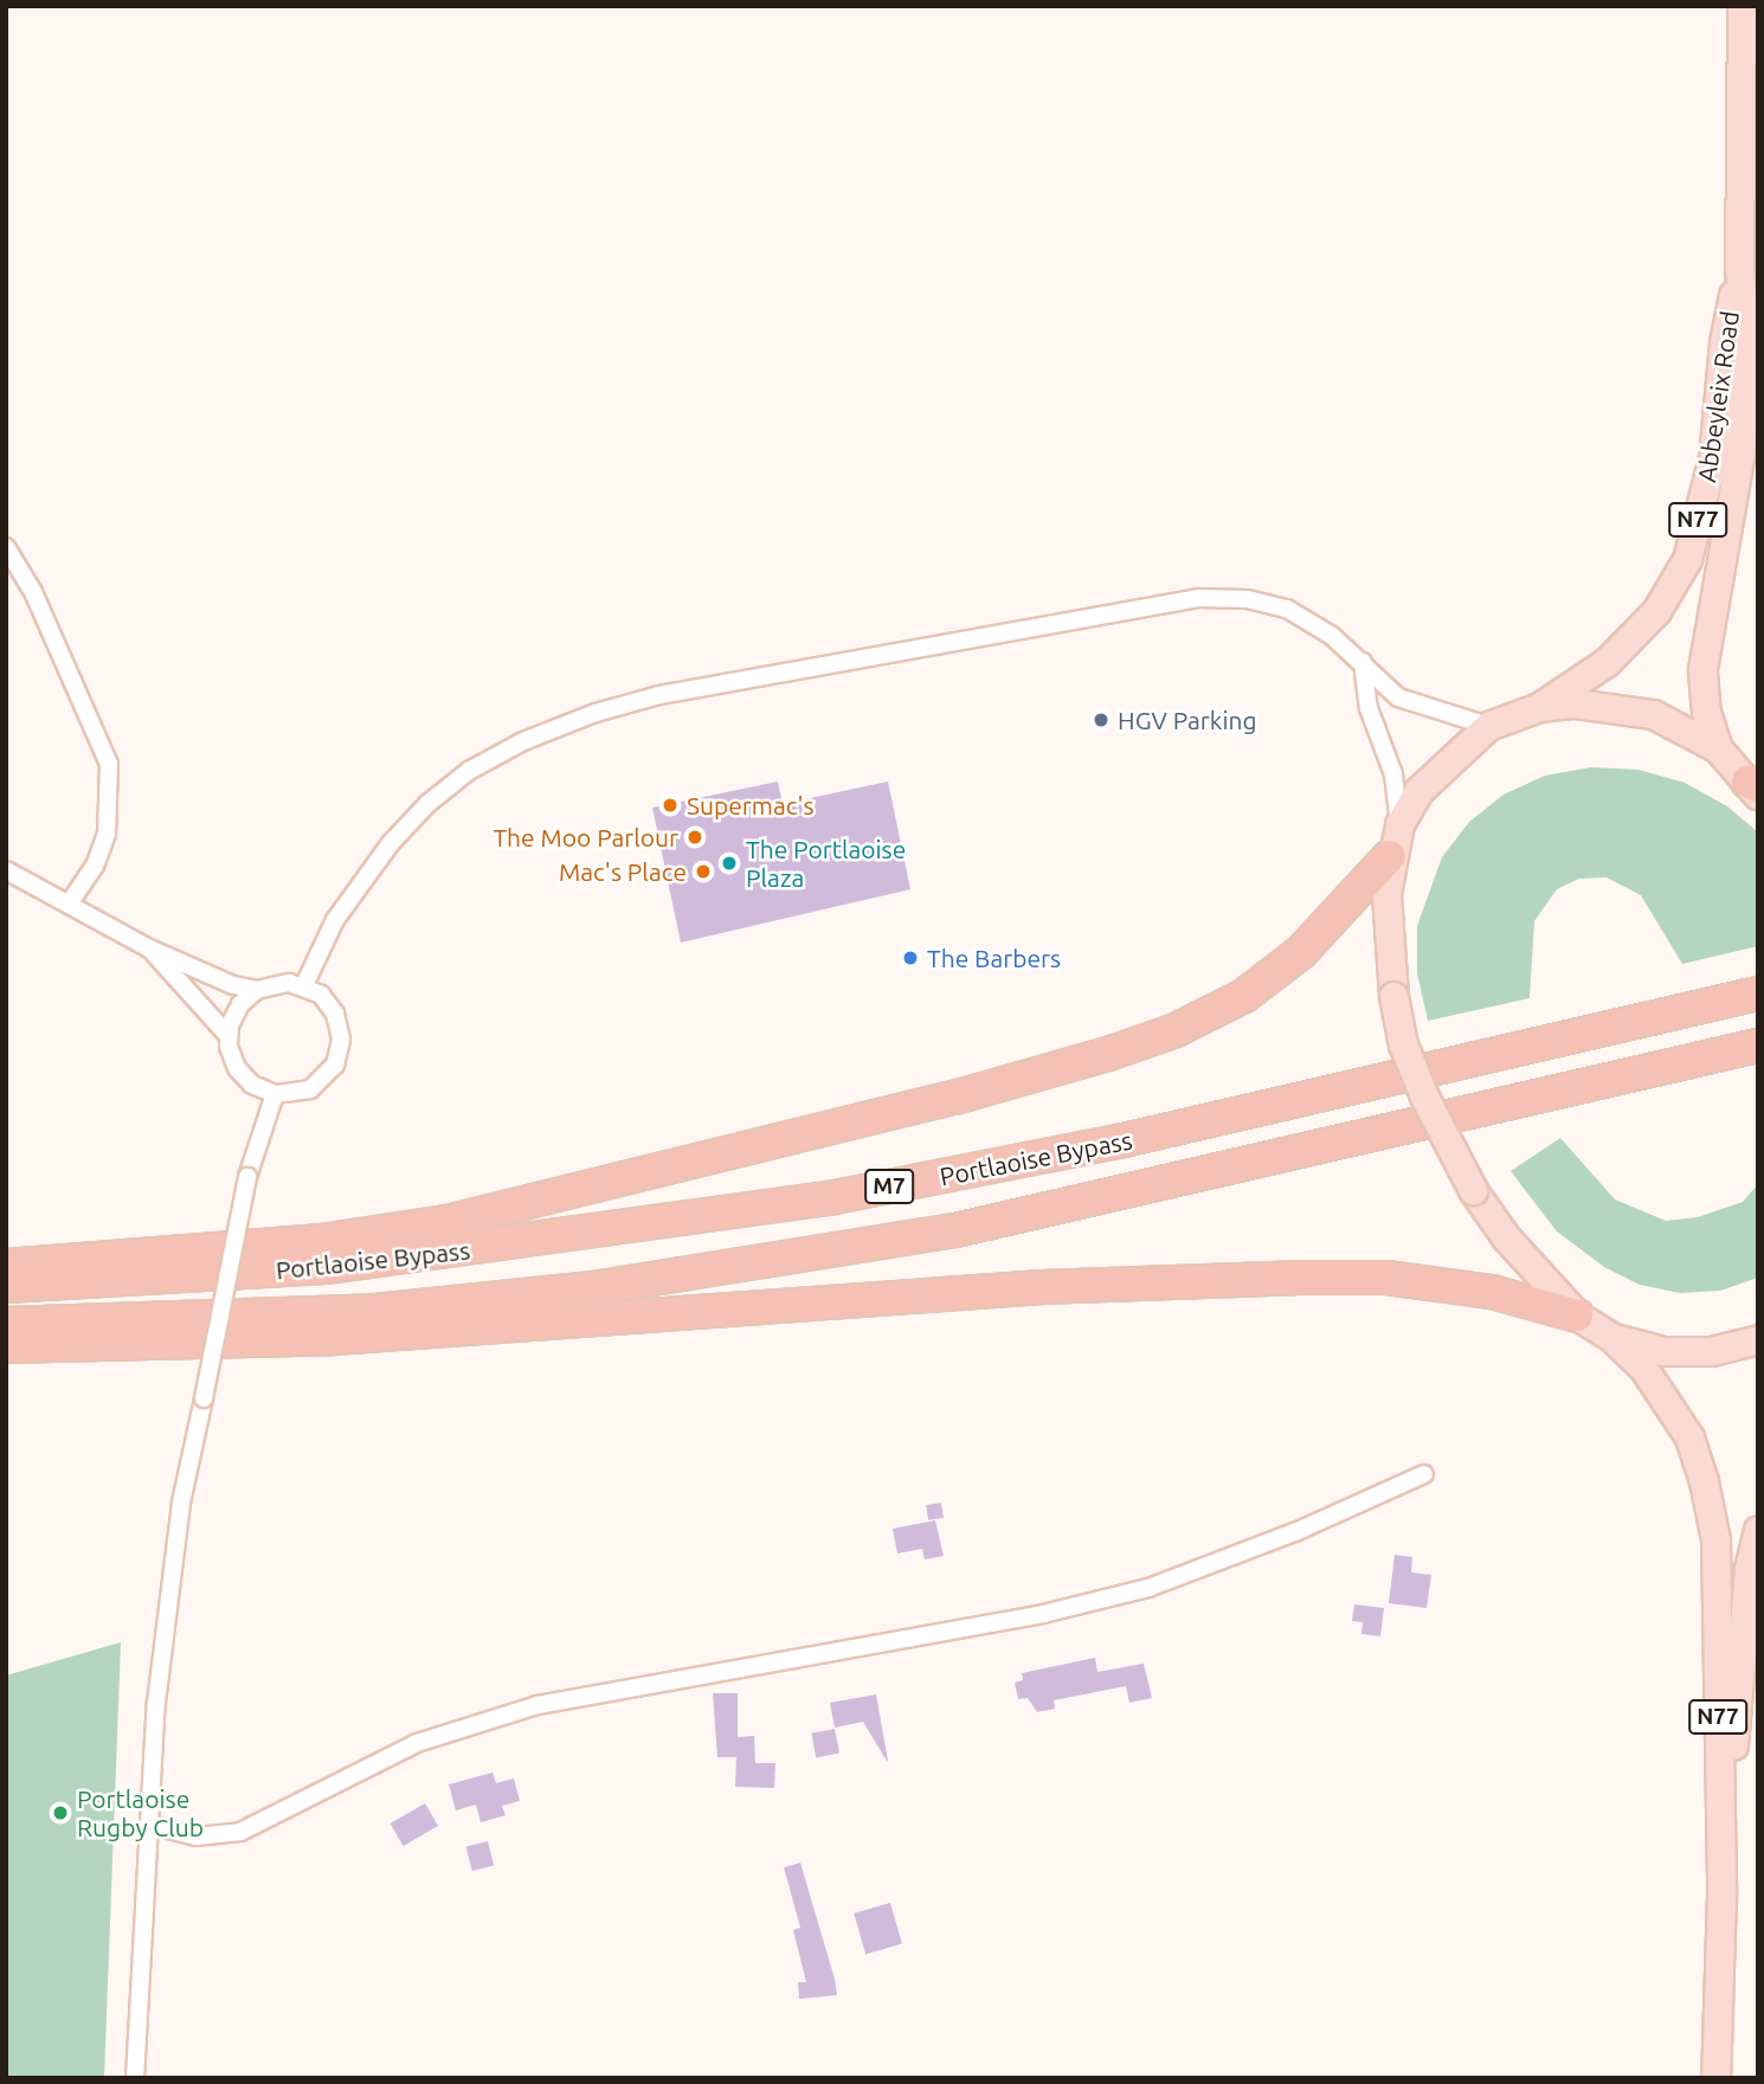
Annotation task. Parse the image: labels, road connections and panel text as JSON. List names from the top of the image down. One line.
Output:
{"streets":{"highway":["Portlaoise Bypass","M7"],"main road":["Abbeyleix Road","N77"]},"crossings":[["Abbeyleix Road","N77"]],"places":["HGV Parking","Supermac's","The Moo Parlour","The Portlaoise Plaza","Mac's Place","The Barbers","Portlaoise Rugby Club"]}
